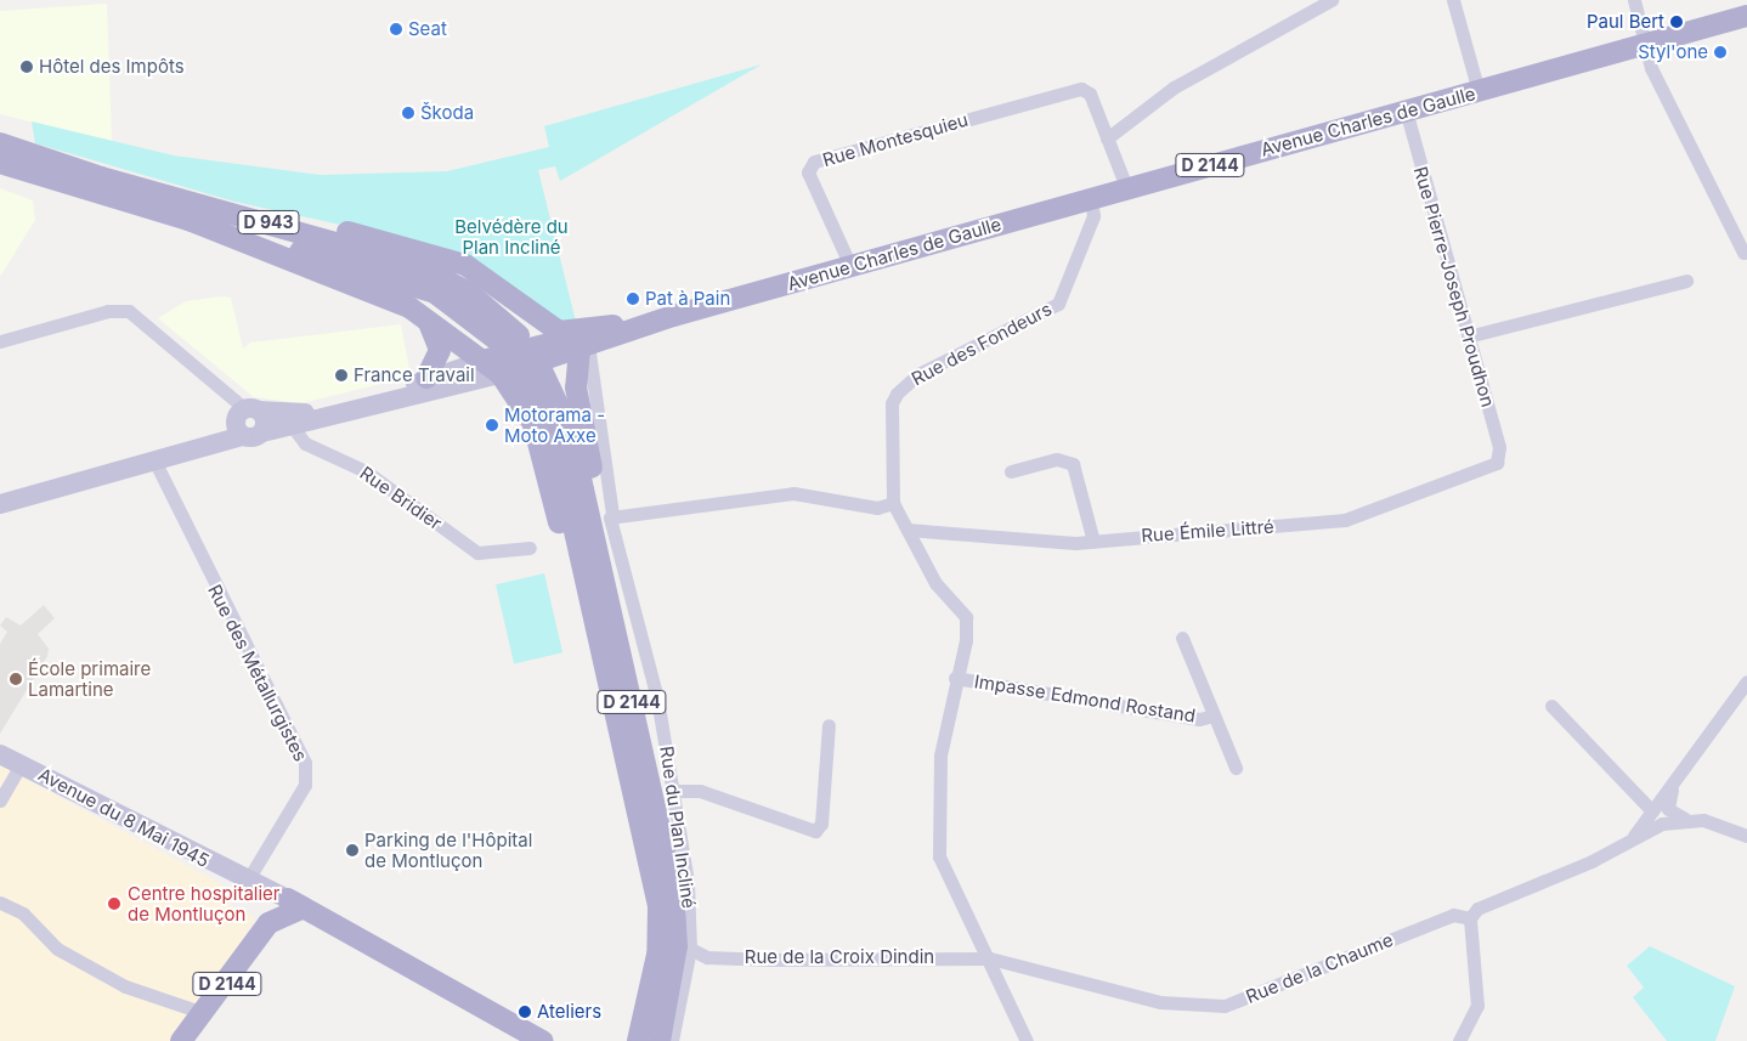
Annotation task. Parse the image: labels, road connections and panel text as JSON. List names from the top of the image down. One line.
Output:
{"streets":{"main road":["Avenue Charles de Gaulle","D 2144","D 943","Avenue du 8 Mai 1945"],"street":["Rue Montesquieu","Rue Pierre-Joseph Proudhon","Rue des Fondeurs","Rue Bridier","Rue Émile Littré","Rue des Métallurgistes","Impasse Edmond Rostand","Rue du Plan Incliné","Rue de la Croix Dindin","Rue de la Chaume"]},"crossings":[["Avenue Charles de Gaulle","Rue Montesquieu"],["Avenue Charles de Gaulle","D 2144"],["Avenue Charles de Gaulle","D 943"],["Avenue Charles de Gaulle","Rue Pierre-Joseph Proudhon"],["Avenue Charles de Gaulle","Rue des Fondeurs"],["Avenue Charles de Gaulle","Rue Bridier"],["Avenue Charles de Gaulle","Rue du Plan Incliné"],["D 2144","D 943"],["D 2144","Avenue du 8 Mai 1945"],["Rue Pierre-Joseph Proudhon","Rue Émile Littré"],["Rue des Métallurgistes","Avenue du 8 Mai 1945"],["Rue du Plan Incliné","Rue de la Croix Dindin"],["Rue de la Croix Dindin","Rue de la Chaume"]],"parks":["Belvédère du Plan Incliné"],"places":["Paul Bert","Seat","Styl'one","Hôtel des Impôts","Škoda","Pat à Pain","France Travail","Motorama - Moto Axxe","École primaire Lamartine","Parking de l'Hôpital de Montluçon","Centre hospitalier de Montluçon","Ateliers"]}
